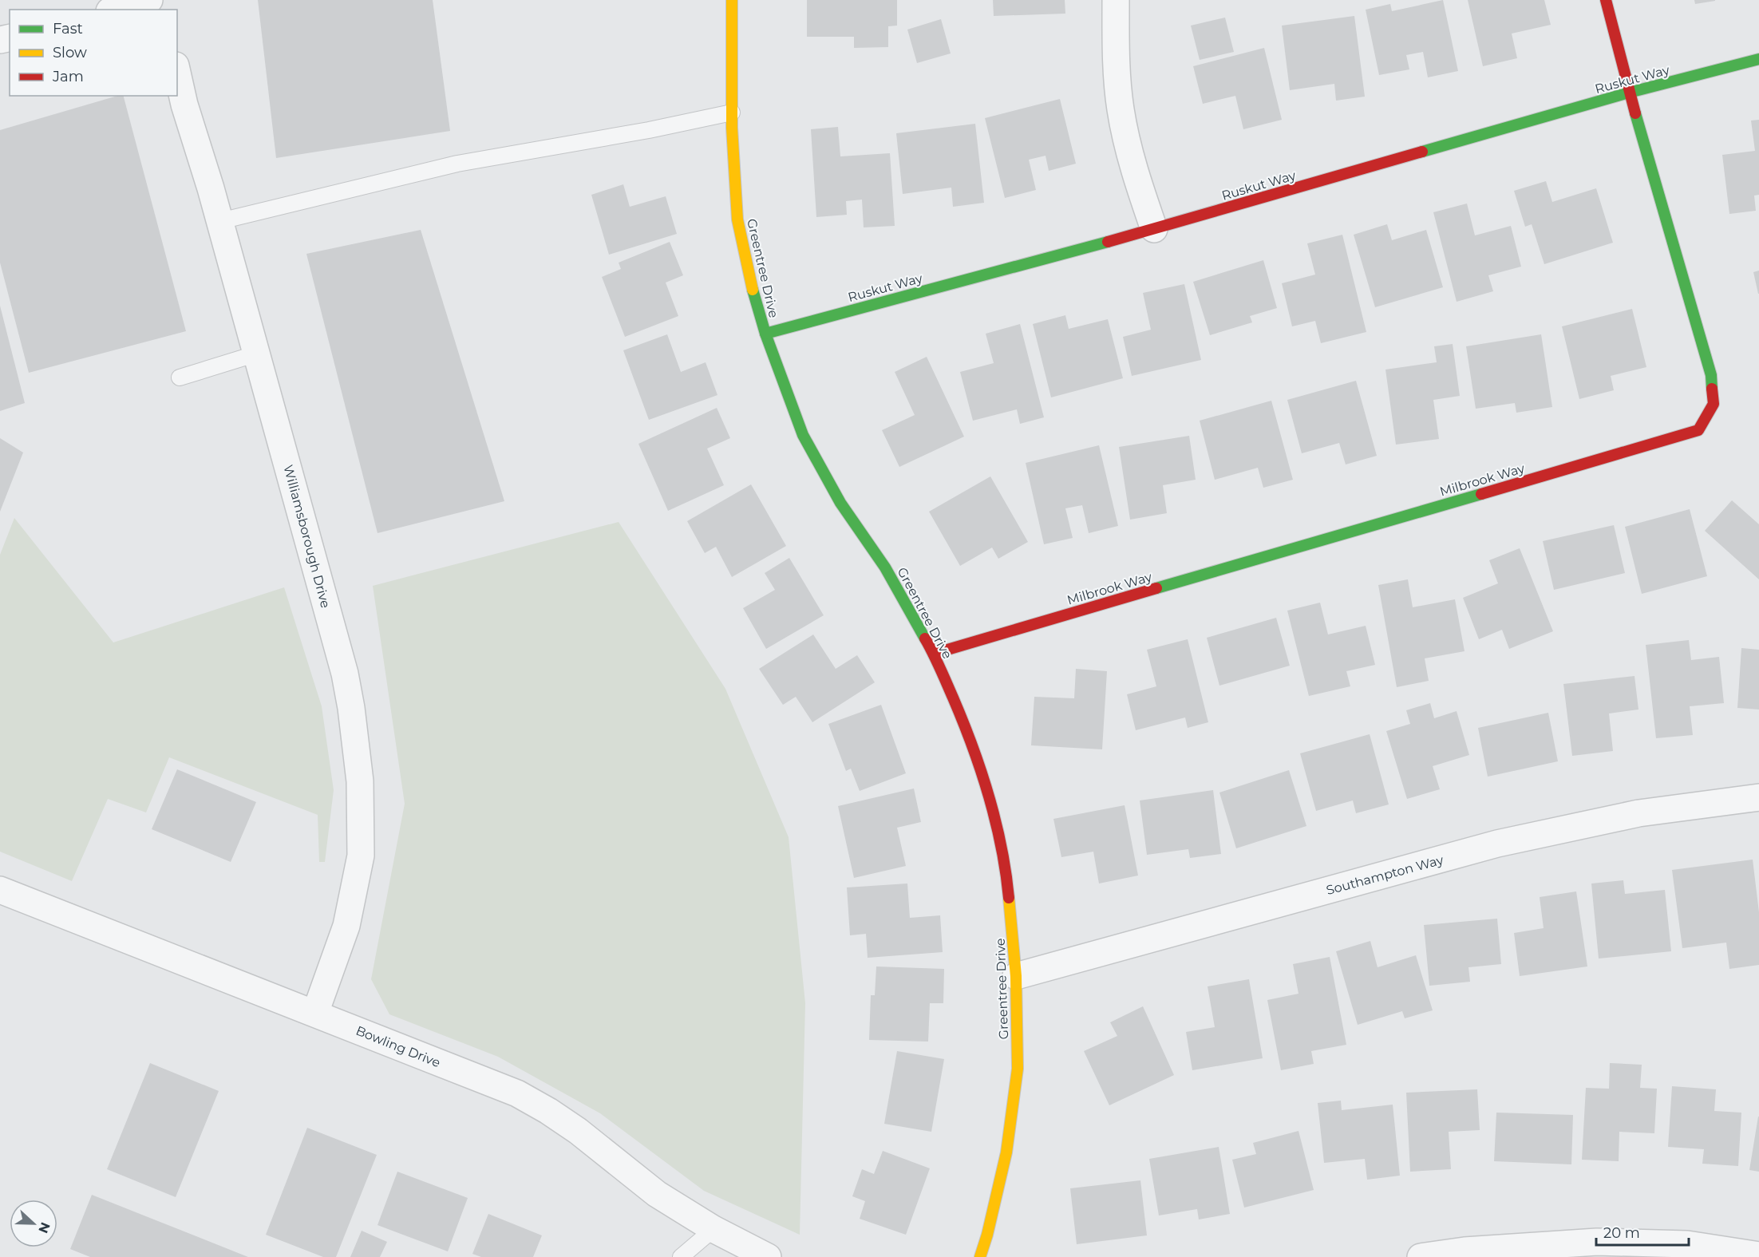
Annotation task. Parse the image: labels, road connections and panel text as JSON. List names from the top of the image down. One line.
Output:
{"streets":{"street":["Ruskut Way","Greentree Drive","Milbrook Way","Williamsborough Drive","Southampton Way","Bowling Drive"]},"crossings":[["Ruskut Way","Greentree Drive"],["Ruskut Way","Milbrook Way"],["Greentree Drive","Milbrook Way"],["Greentree Drive","Southampton Way"],["Williamsborough Drive","Bowling Drive"]],"legend":["Fast","Slow","Jam"],"scale_bar":"20 m","north":"right"}
